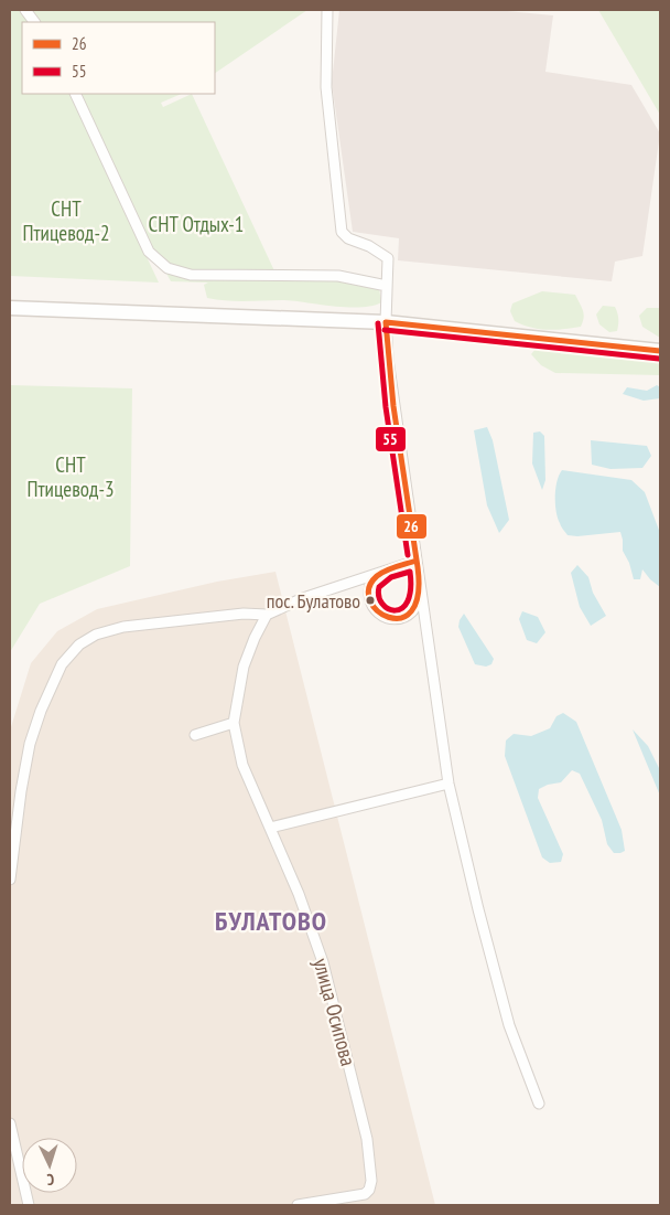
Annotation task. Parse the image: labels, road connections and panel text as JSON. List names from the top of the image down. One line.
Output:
{"streets":{"street":["улица Осипова"]},"districts":["БУЛАТОВО"],"parks":["СНТ Птицевод-2","СНТ Отдых-1","СНТ Птицевод-3"],"places":["пос. Булатово"],"lines":["transit line 26","transit line 55"],"legend":["26","55"],"north":"bottom"}
